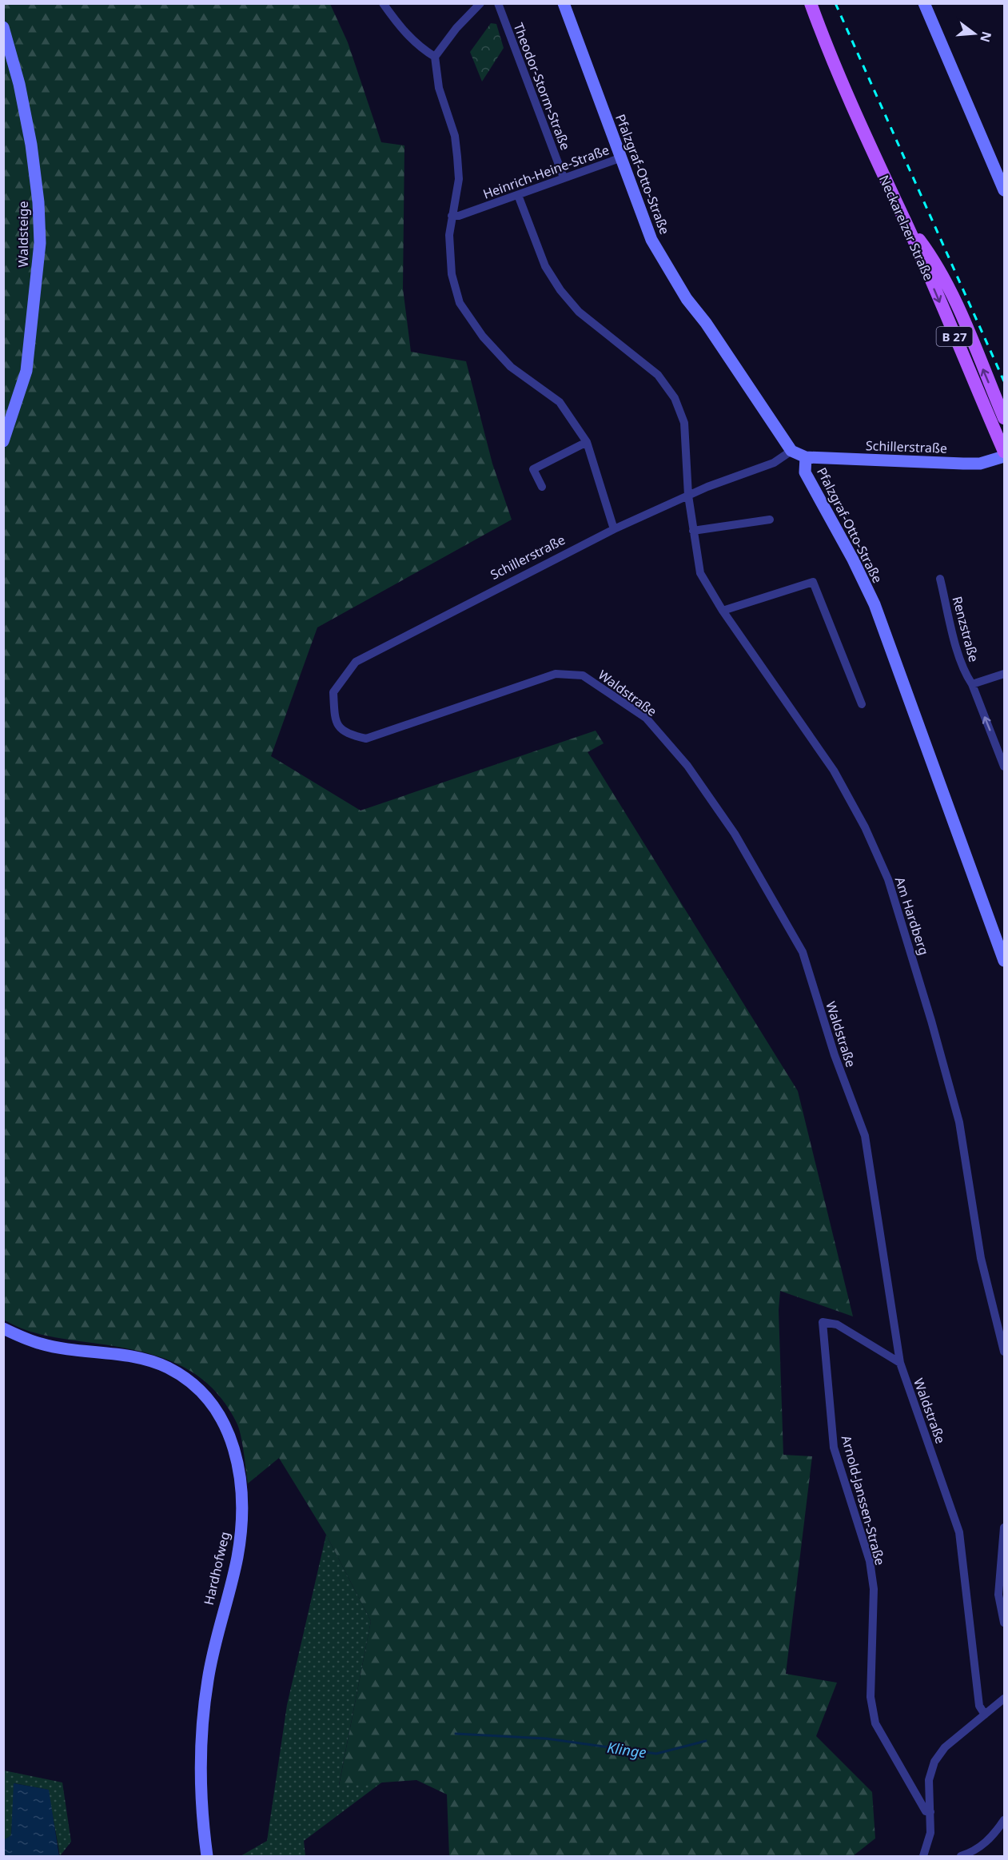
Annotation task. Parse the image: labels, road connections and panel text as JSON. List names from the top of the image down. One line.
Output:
{"streets":{"main road":["Neckarelzer Straße","B 27"],"street":["Theodor-Storm-Straße","Heinrich-Heine-Straße","Pfalzgraf-Otto-Straße","Waldsteige","Schillerstraße","Renzstraße","Waldstraße","Am Hardberg","Arnold-Janssen-Straße","Hardhofweg"]},"crossings":[["Theodor-Storm-Straße","Heinrich-Heine-Straße"],["Heinrich-Heine-Straße","Pfalzgraf-Otto-Straße"],["Heinrich-Heine-Straße","Am Hardberg"],["Pfalzgraf-Otto-Straße","Schillerstraße"],["Neckarelzer Straße","B 27"],["Schillerstraße","Waldstraße"],["Schillerstraße","Am Hardberg"],["Waldstraße","Arnold-Janssen-Straße"]],"one_way":["Renzstraße"],"water":["Klinge"],"north":"right"}
